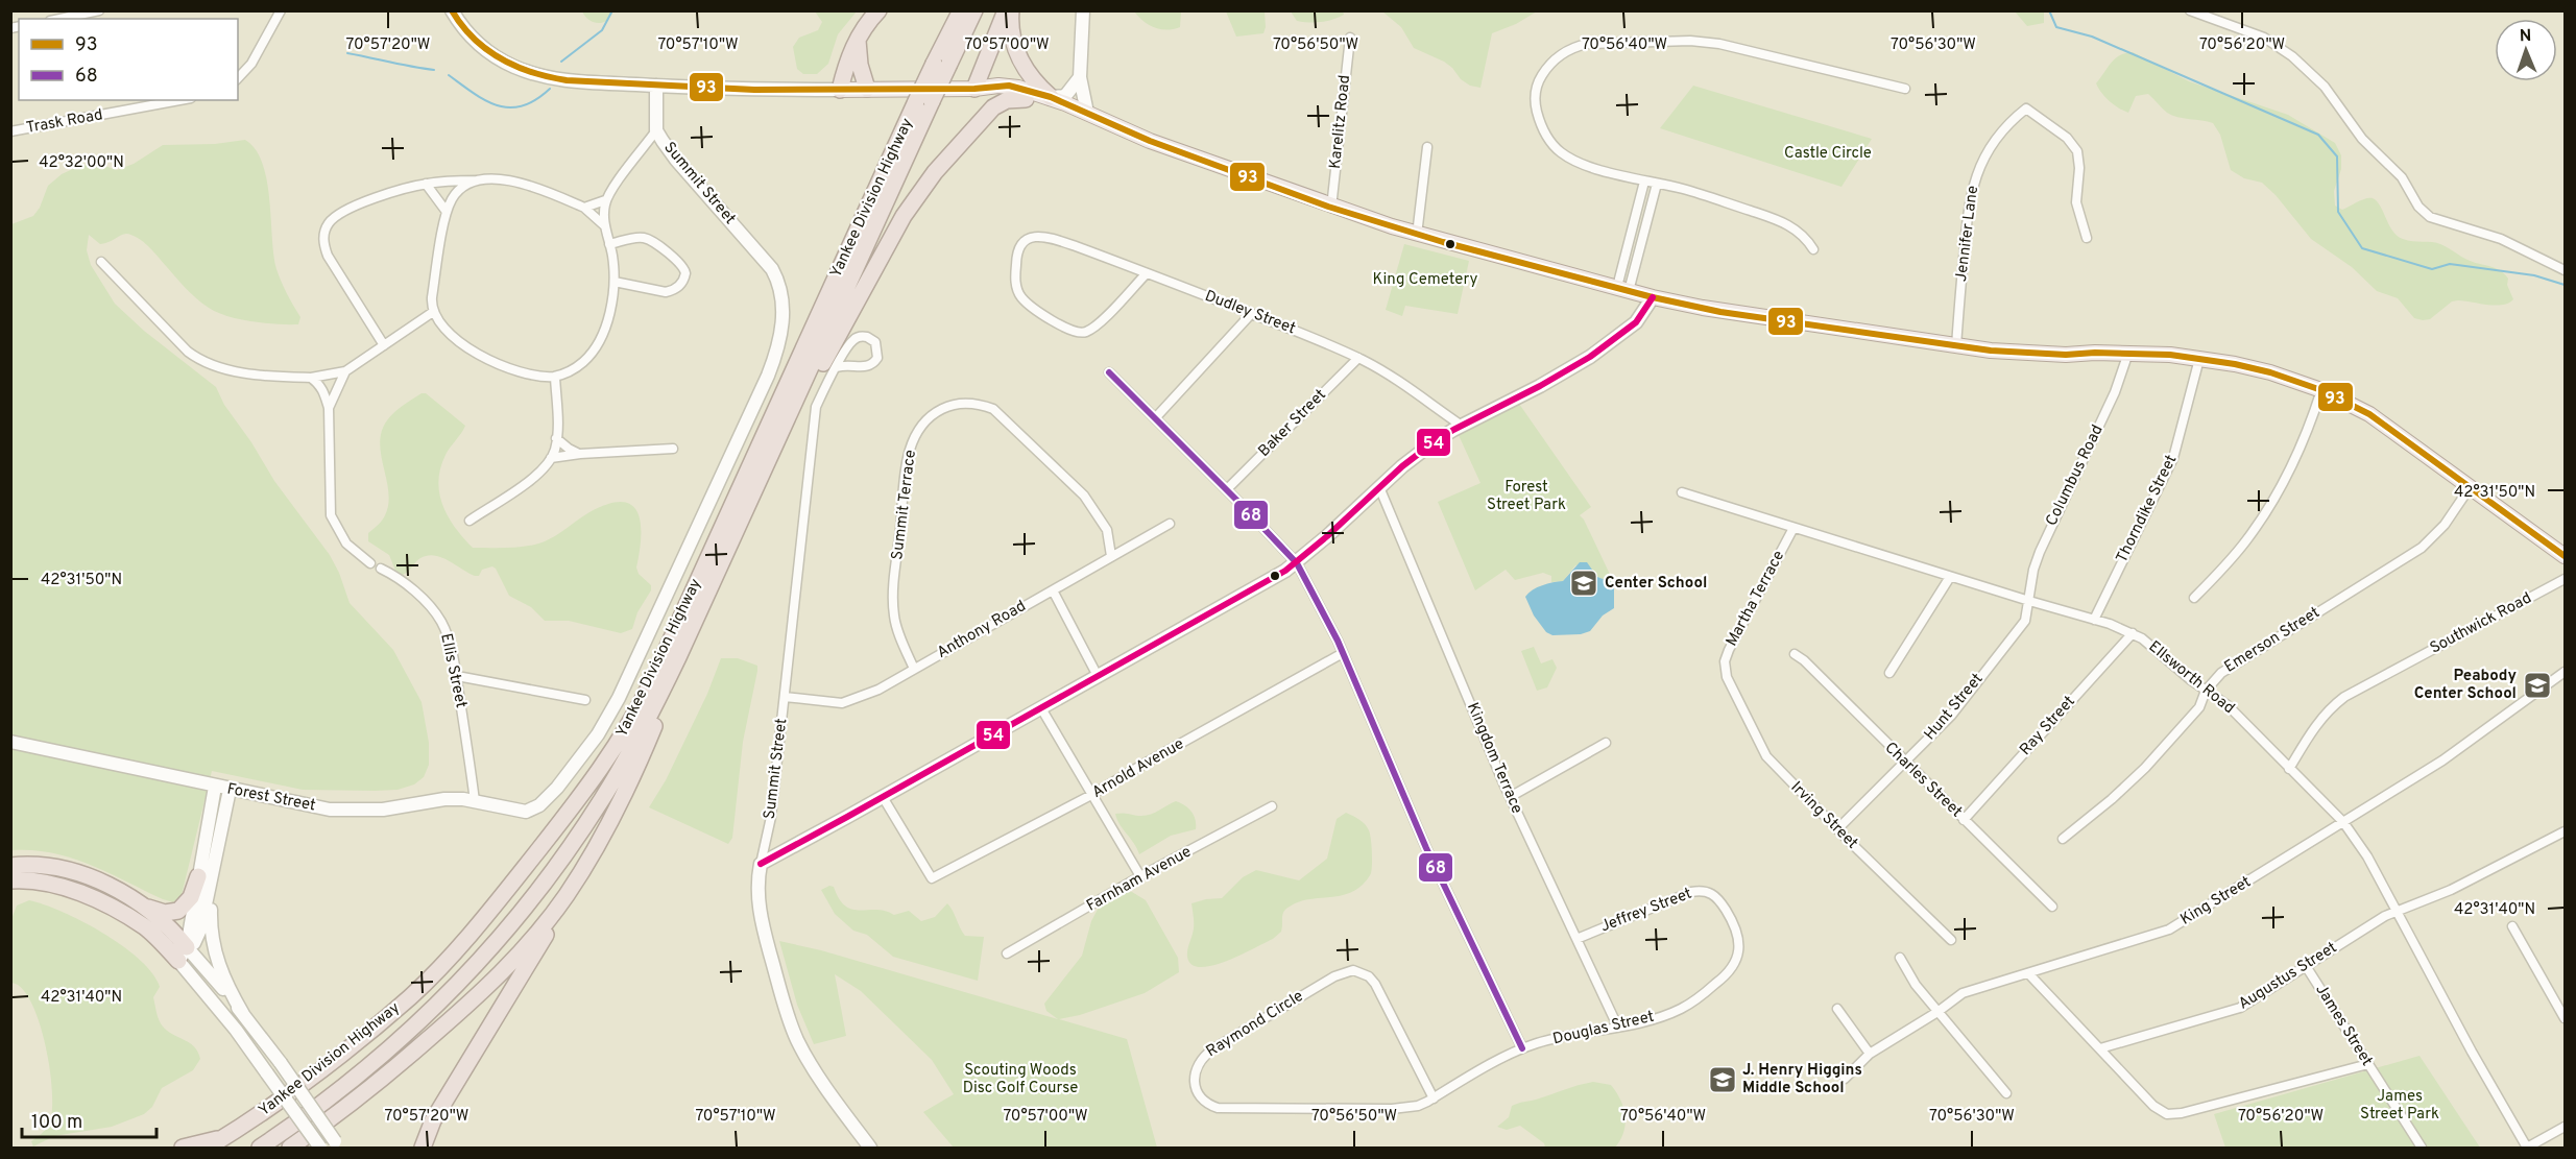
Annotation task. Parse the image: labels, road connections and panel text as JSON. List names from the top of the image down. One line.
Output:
{"streets":{"highway":["Yankee Division Highway"],"street":["Trask Road","Karelitz Road","Summit Street","Jennifer Lane","Dudley Street","Baker Street","Columbus Road","Summit Terrace","Thorndike Street","Martha Terrace","Southwick Road","Anthony Road","Emerson Street","Ellis Street","Ellsworth Road","Hunt Street","Ray Street","Kingdom Terrace","Arnold Avenue","Charles Street","Forest Street","Irving Street","Farnham Avenue","King Street","Jeffrey Street","Augustus Street","Raymond Circle","James Street","Douglas Street"]},"crossings":[["Summit Street","Yankee Division Highway"],["Summit Street","Anthony Road"],["Yankee Division Highway","Forest Street"],["Dudley Street","Baker Street"],["Columbus Road","Ellsworth Road"],["Columbus Road","Hunt Street"],["Summit Terrace","Anthony Road"],["Thorndike Street","Ellsworth Road"],["Martha Terrace","Ellsworth Road"],["Martha Terrace","Irving Street"],["Southwick Road","Ellsworth Road"],["Emerson Street","Ellsworth Road"],["Ellis Street","Forest Street"],["Ellsworth Road","Hunt Street"],["Ellsworth Road","Ray Street"],["Ellsworth Road","King Street"],["Ellsworth Road","Augustus Street"],["Hunt Street","Charles Street"],["Hunt Street","Irving Street"],["Ray Street","Charles Street"],["Kingdom Terrace","Jeffrey Street"],["Kingdom Terrace","Douglas Street"],["Jeffrey Street","Douglas Street"],["Augustus Street","James Street"],["Raymond Circle","Douglas Street"]],"parks":["Castle Circle","King Cemetery","Forest Street Park","Scouting Woods Disc Golf Course","James Street Park"],"places":{"school or university":["Center School","Peabody Center School","J. Henry Higgins Middle School"]},"lines":["transit line 93","transit line 54","transit line 68"],"legend":["93","68"],"scale_bar":"100 m","north":"top","coordinates":["70°57'20\"W","70°57'10\"W","70°57'00\"W","70°56'50\"W","70°56'40\"W","70°56'30\"W","70°56'20\"W","42°32'00\"N","42°31'50\"N","42°31'40\"N"]}
